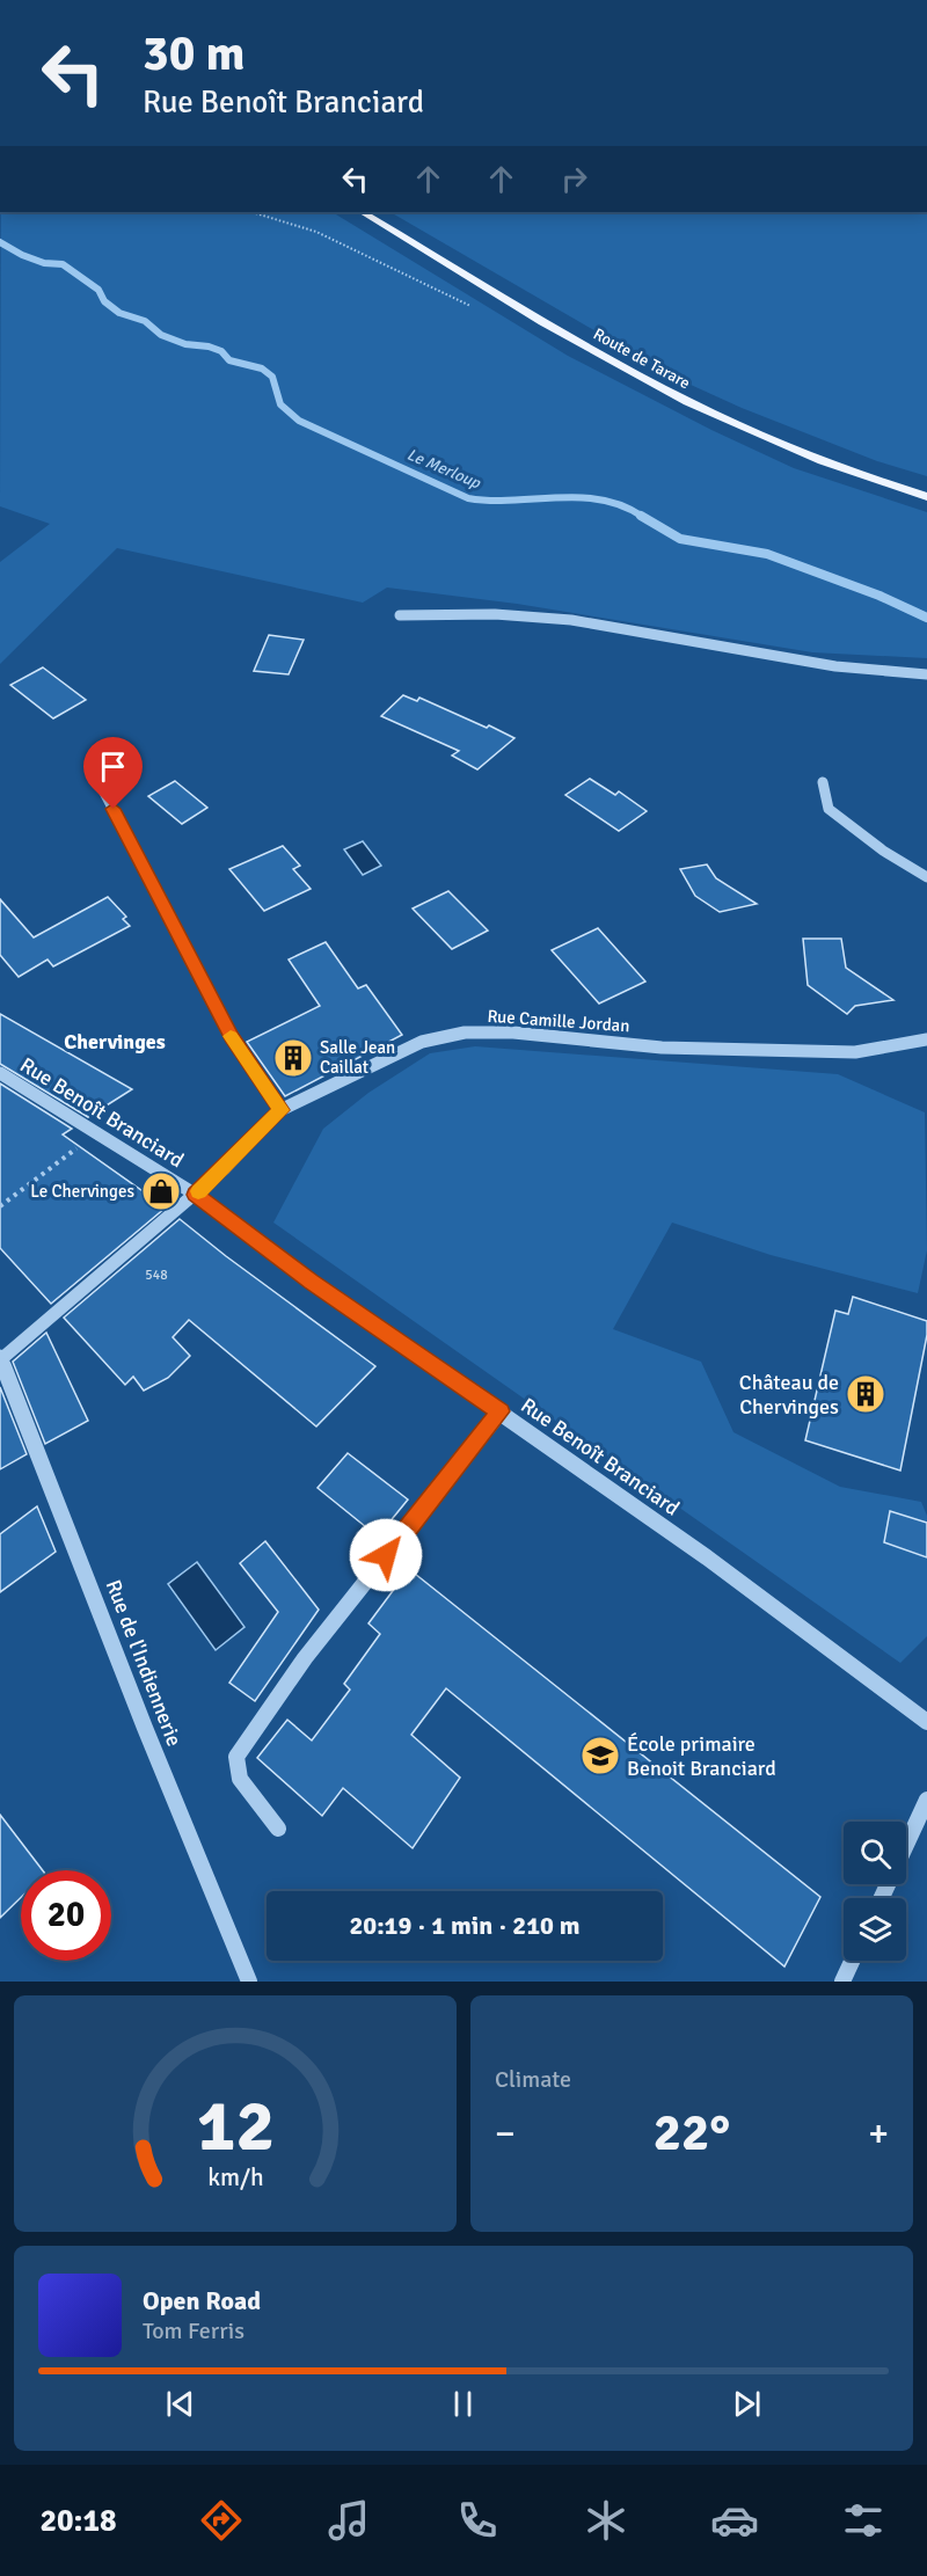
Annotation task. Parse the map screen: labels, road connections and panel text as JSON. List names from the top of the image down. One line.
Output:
{"streets":{"main road":["Route de Tarare"],"street":["Rue Camille Jordan","Rue Benoît Branciard","Rue de l'Indiennerie"]},"crossings":[["Rue Camille Jordan","Rue Benoît Branciard"],["Rue Camille Jordan","Rue de l'Indiennerie"],["Rue Benoît Branciard","Rue de l'Indiennerie"]],"districts":["Chervinges"],"water":["Le Merloup"],"places":{"building":["Salle Jean Caillat","Château de Chervinges"],"shop":["Le Chervinges"],"school or university":["École primaire Benoit Branciard"]},"house_numbers":["548"],"page":{"turn":["30 m","Rue Benoît Branciard"],"limit":"20","trip":"20:19 · 1 min · 210 m","tile":"Climate","heat":["−","22°","+"],"song":["Open Road","Tom Ferris"],"tabs":"20:18","gauge":["12","km/h"]}}
